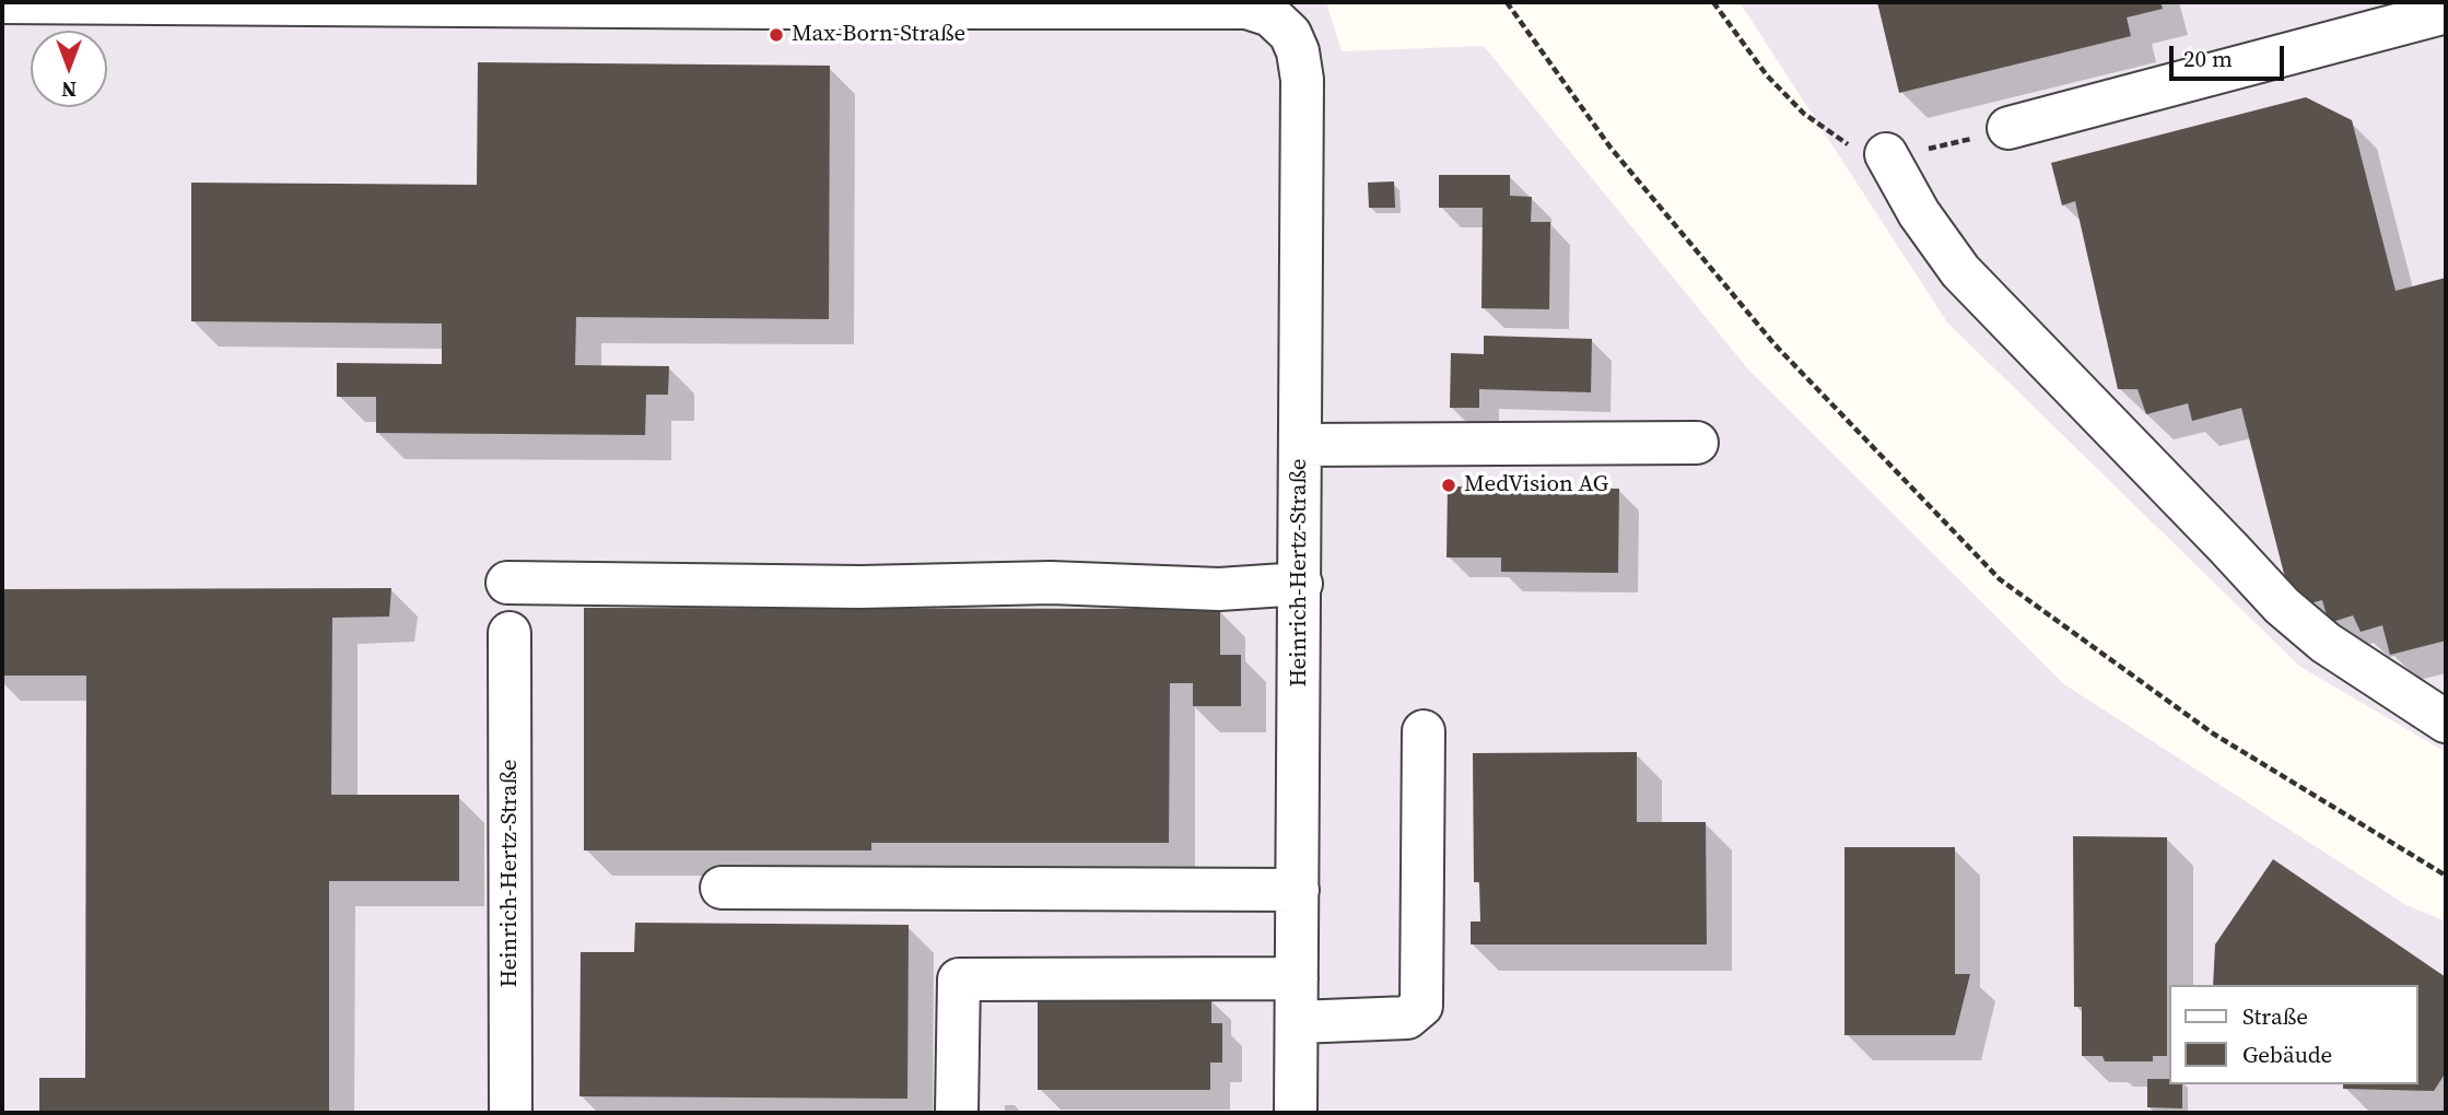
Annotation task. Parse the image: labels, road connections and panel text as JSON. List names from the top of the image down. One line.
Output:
{"streets":{"street":["Heinrich-Hertz-Straße"]},"places":["Max-Born-Straße","MedVision AG"],"legend":["Straße","Gebäude"],"scale_bar":"20 m","north":"bottom"}
